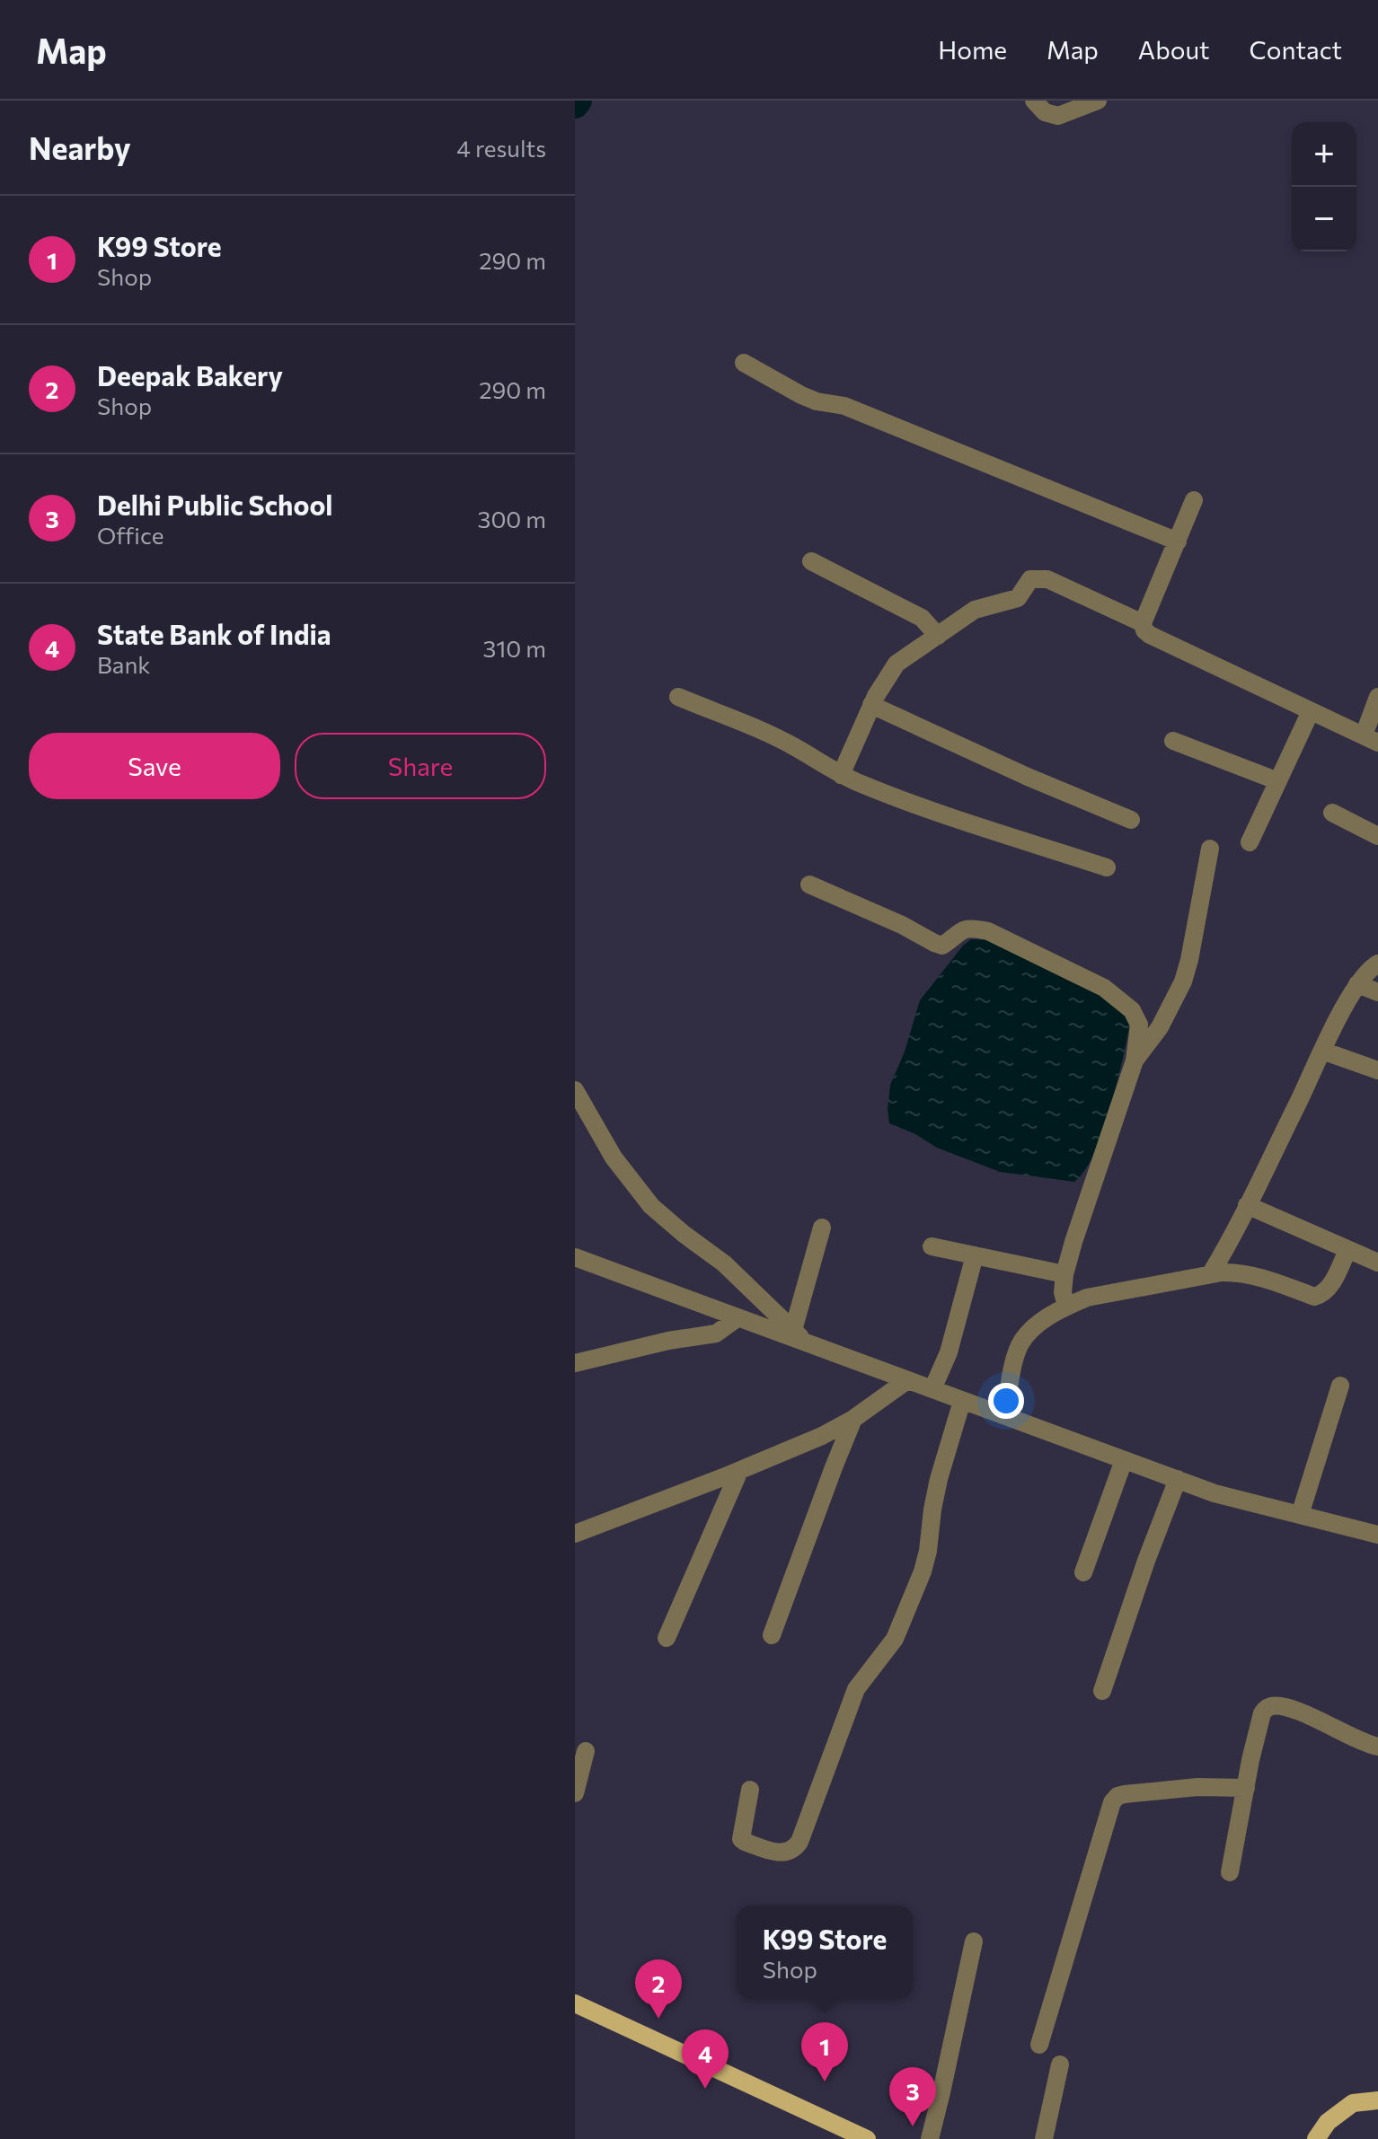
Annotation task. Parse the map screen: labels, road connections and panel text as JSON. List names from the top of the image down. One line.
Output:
{"page":{"header":"Map","nav":["Home","Map","About","Contact"],"heading":["Nearby","4 results"],"map_buttons":["+","−"],"list":[{"mark":"1","name":"K99 Store","note":"Shop","value":"290 m"},{"mark":"2","name":"Deepak Bakery","note":"Shop","value":"290 m"},{"mark":"3","name":"Delhi Public School","note":"Office","value":"300 m"},{"mark":"4","name":"State Bank of India","note":"Bank","value":"310 m"}],"buttons":["Save","Share"],"popup":["K99 Store","Shop"],"pins":["2","1","4","3"]}}
